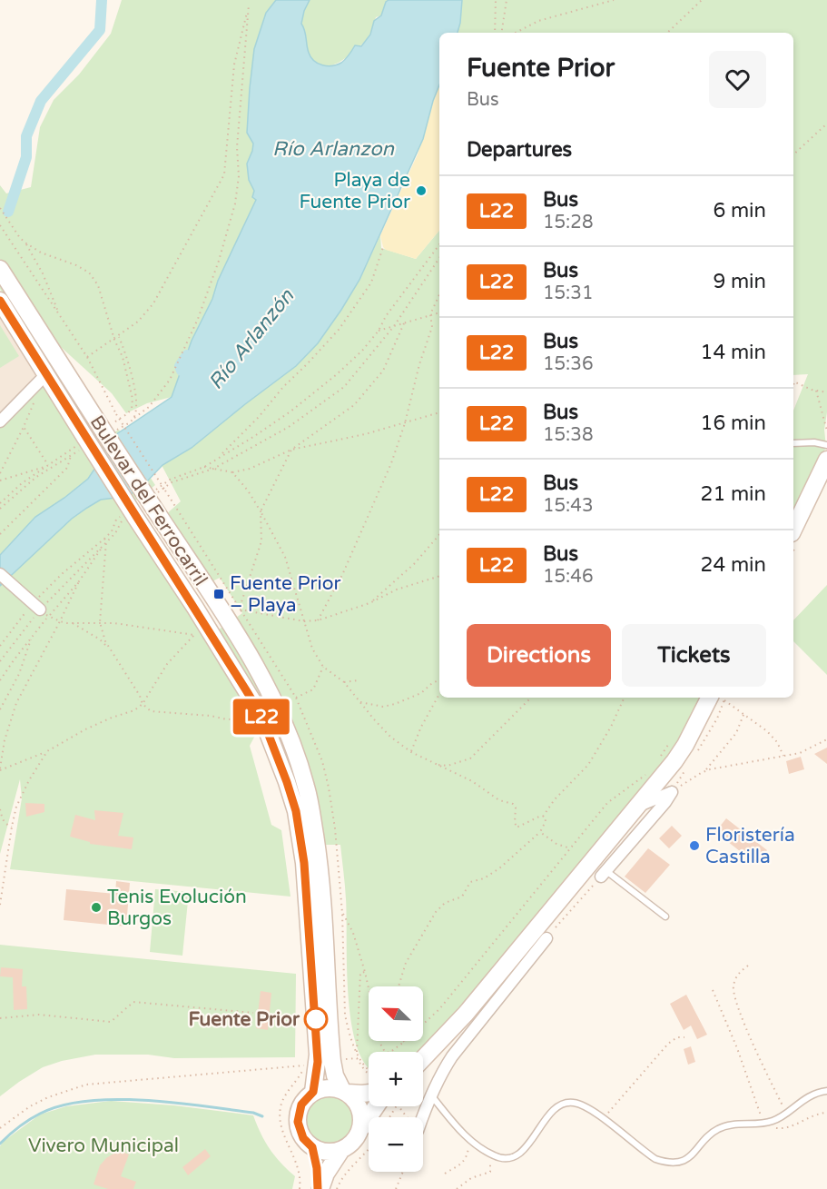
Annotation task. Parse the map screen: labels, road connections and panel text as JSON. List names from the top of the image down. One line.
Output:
{"streets":{"main road":["Bulevar del Ferrocarril"]},"water":["Río Arlanzon","Río Arlanzón"],"parks":["Vivero Municipal"],"places":{"other":["Playa de Fuente Prior","Floristería Castilla","Tenis Evolución Burgos","Fuente Prior"],"transit":["Fuente Prior – Playa"]},"lines":["bus line L22"],"north":"top left","page":{"on_map":"L22","heading":[["Fuente Prior","Bus"],"Departures"],"list":[{"mark":"L22","name":"Bus","note":"15:28","value":"6 min"},{"mark":"L22","name":"Bus","note":"15:31","value":"9 min"},{"mark":"L22","name":"Bus","note":"15:36","value":"14 min"},{"mark":"L22","name":"Bus","note":"15:38","value":"16 min"},{"mark":"L22","name":"Bus","note":"15:43","value":"21 min"},{"mark":"L22","name":"Bus","note":"15:46","value":"24 min"}],"buttons":["Directions","Tickets"],"map_buttons":["+","−"]}}
